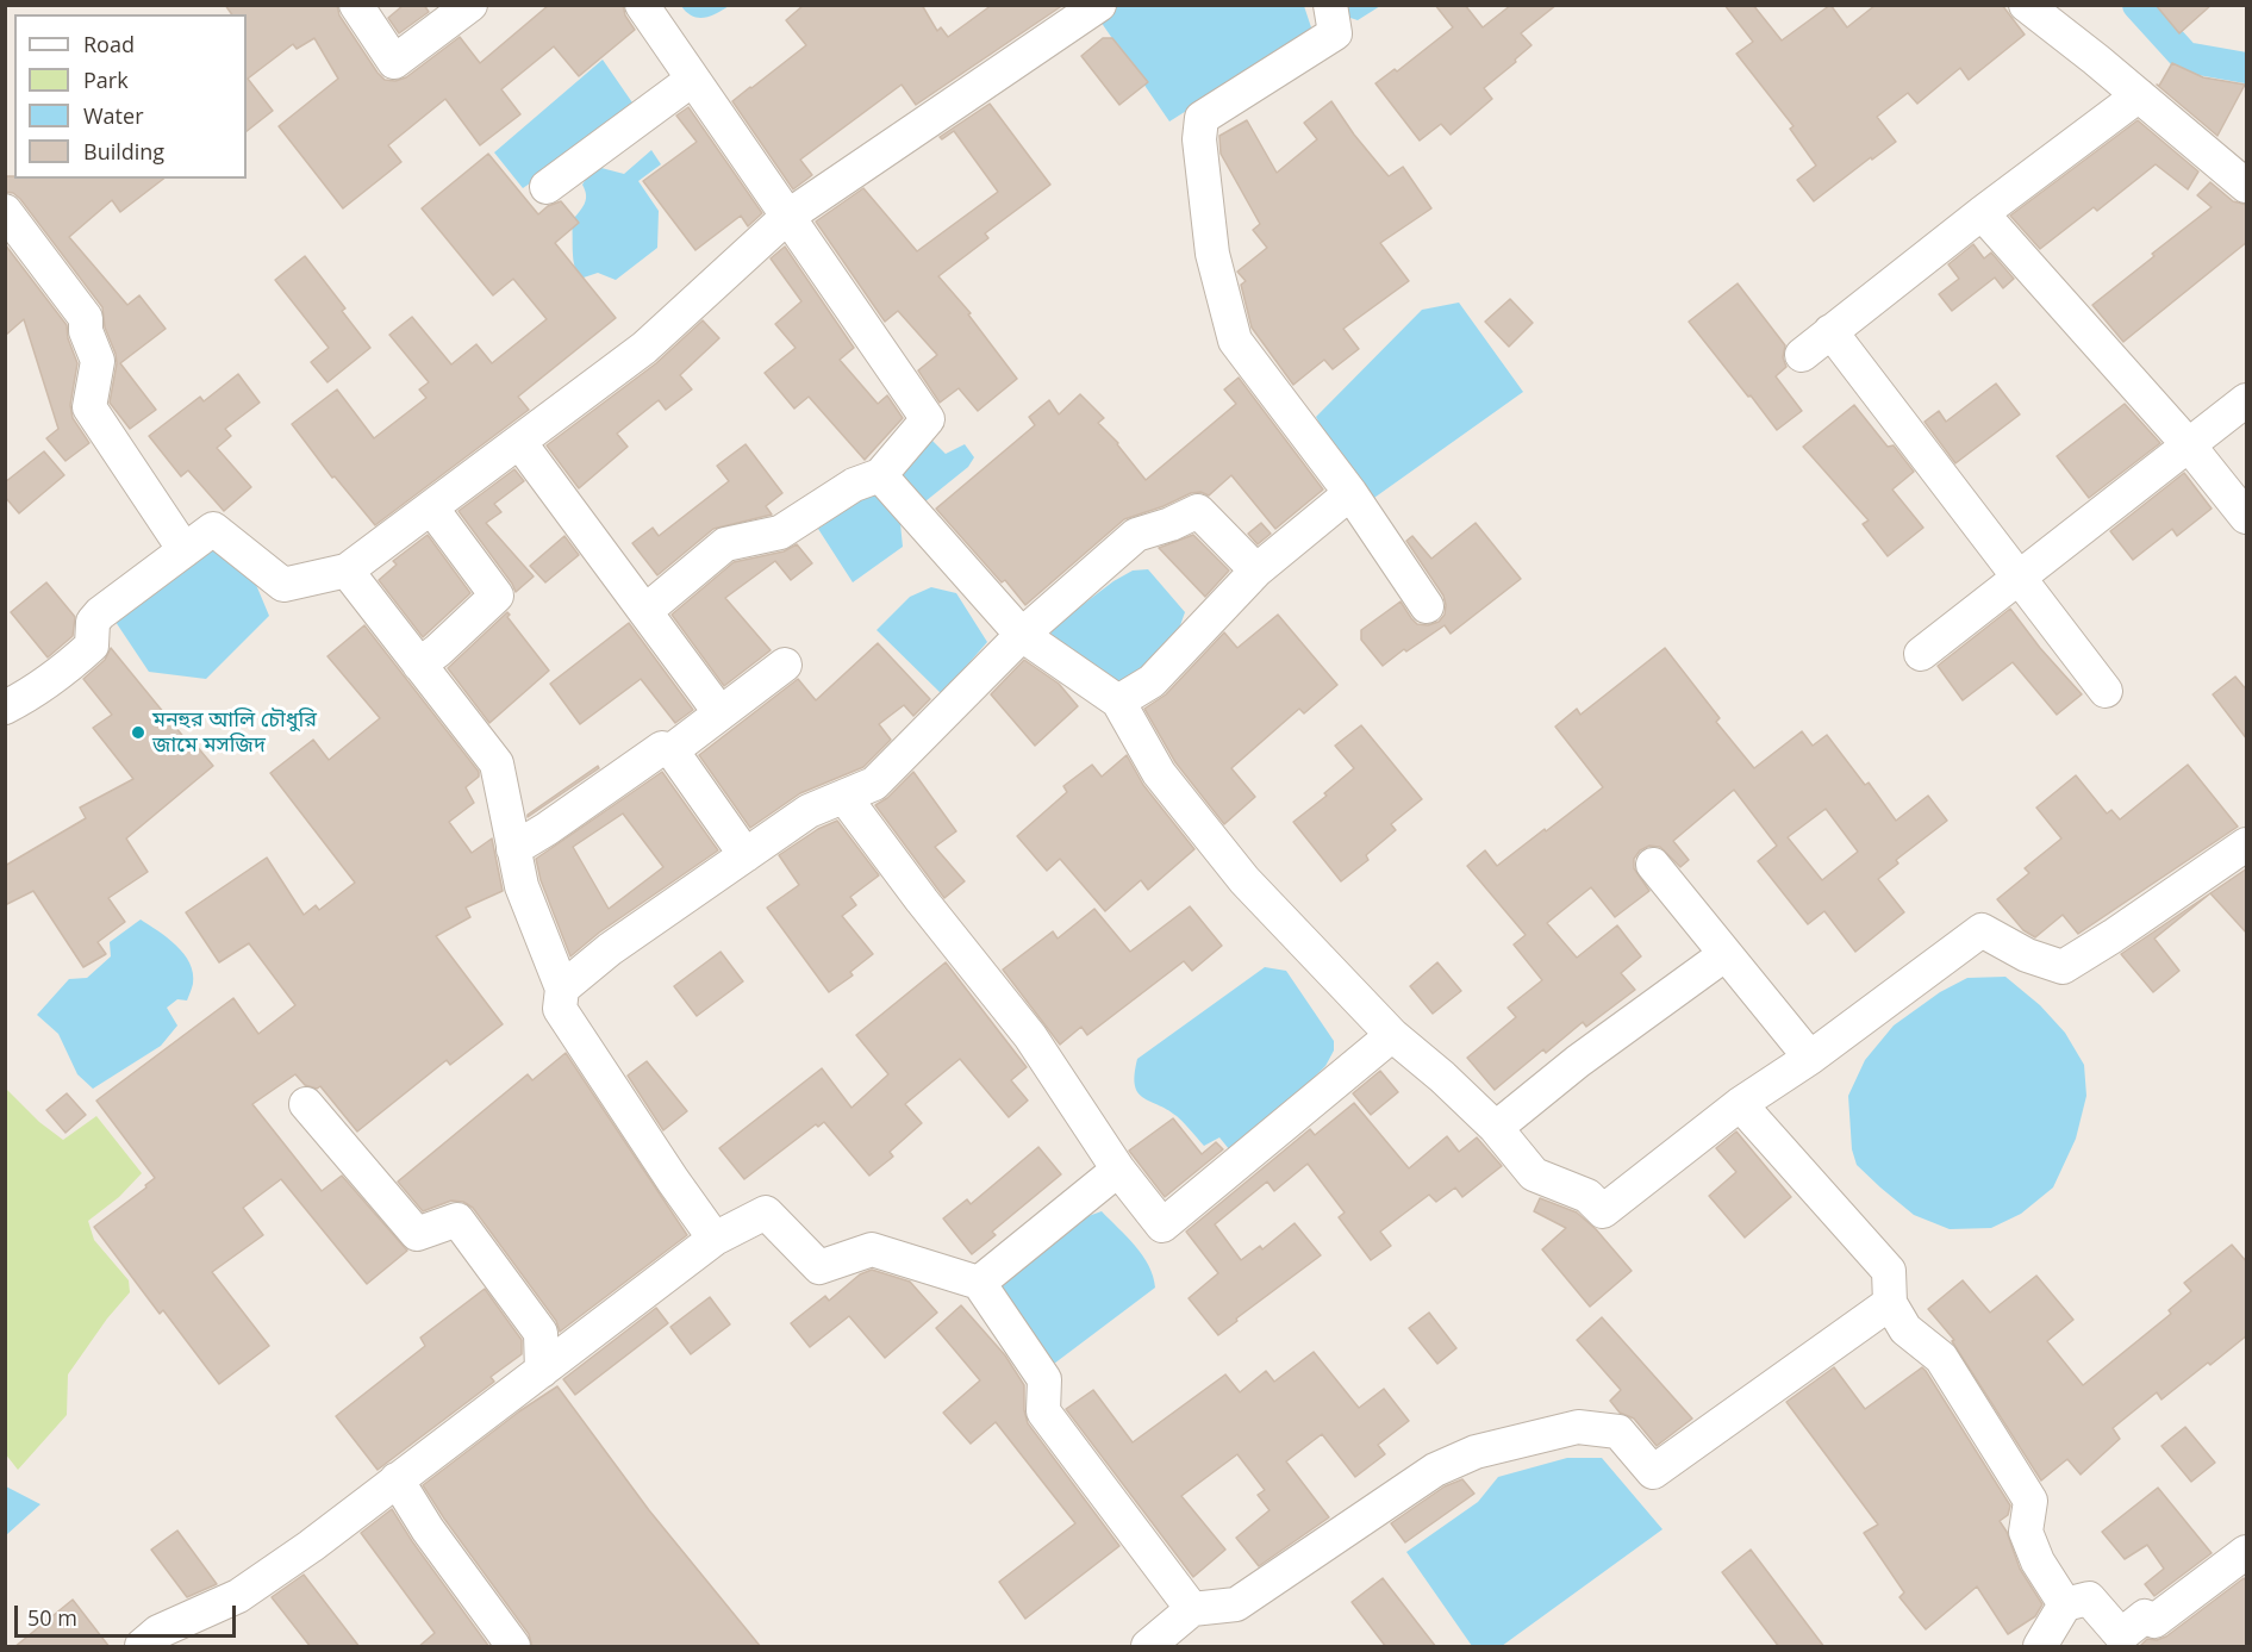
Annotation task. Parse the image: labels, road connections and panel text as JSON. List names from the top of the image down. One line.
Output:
{"places":["মনহুর আলি চৌধুরি জামে মসজিদ"],"legend":["Road","Park","Water","Building"],"scale_bar":"50 m"}
